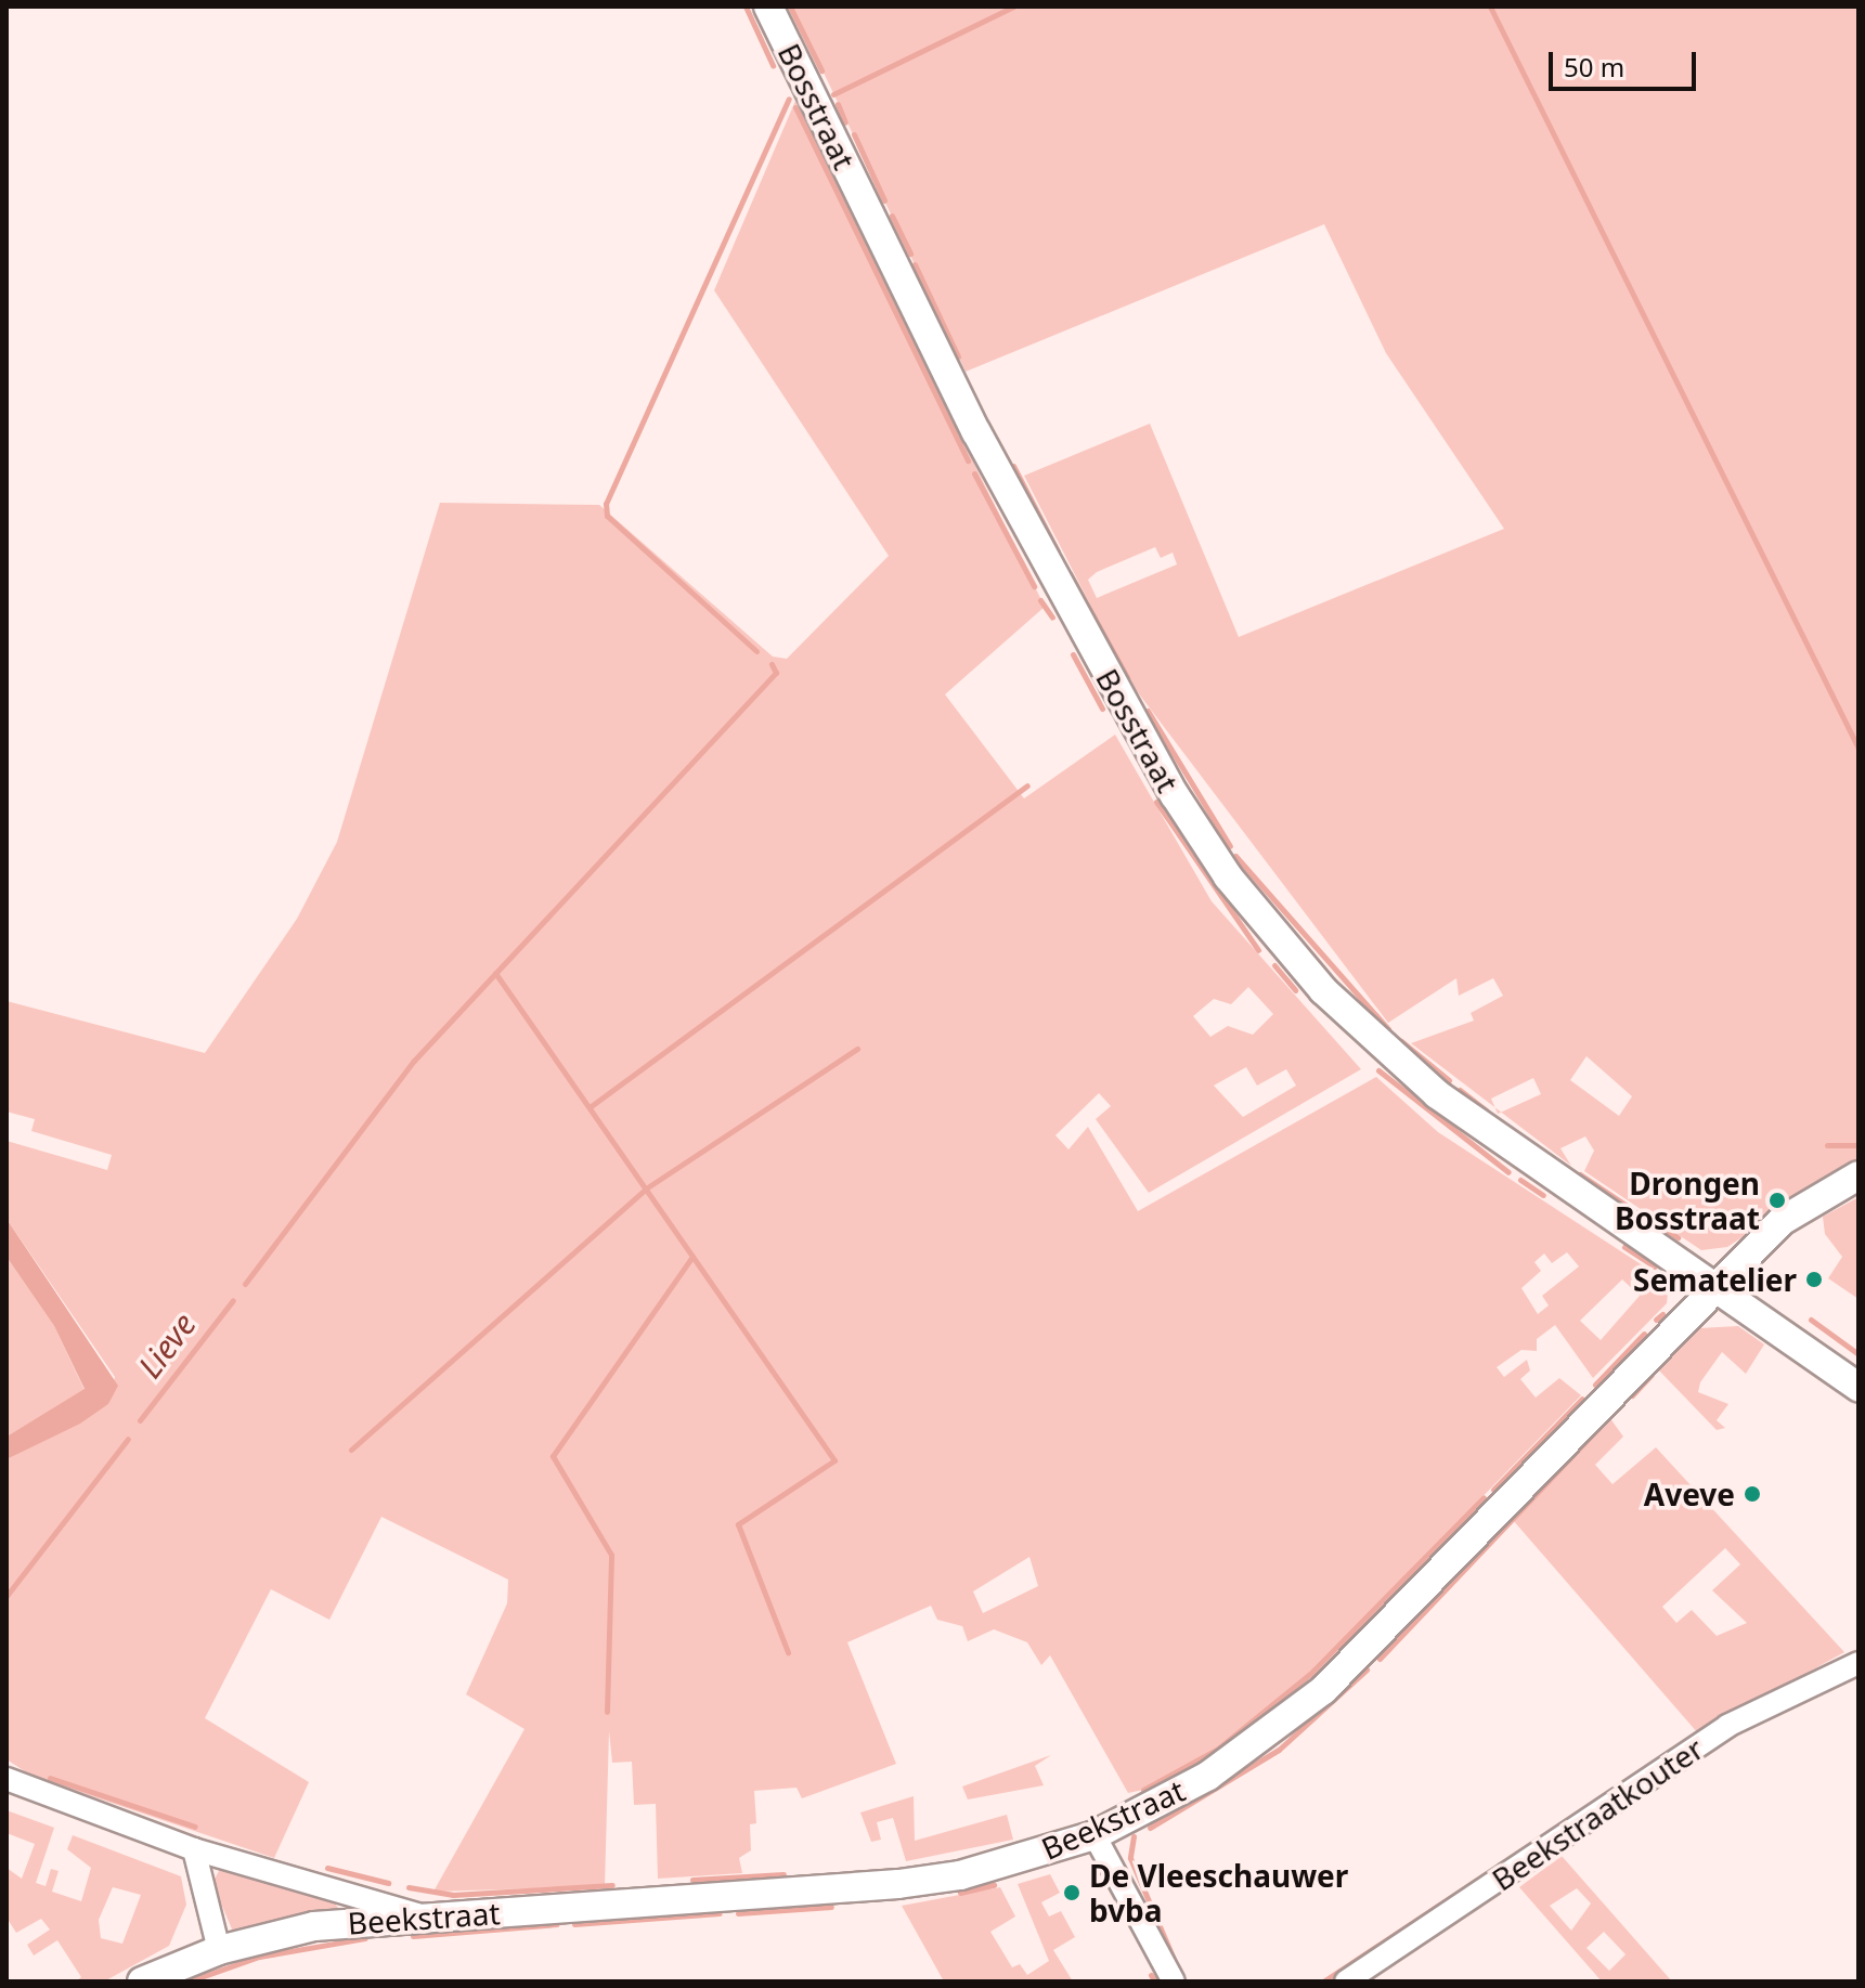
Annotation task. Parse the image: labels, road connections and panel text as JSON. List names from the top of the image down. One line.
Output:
{"streets":{"street":["Bosstraat","Beekstraatkouter","Beekstraat"]},"crossings":[["Bosstraat","Beekstraat"]],"water":["Lieve"],"places":["Drongen Bosstraat","Sematelier","Aveve","De Vleeschauwer bvba"],"scale_bar":"50 m"}
